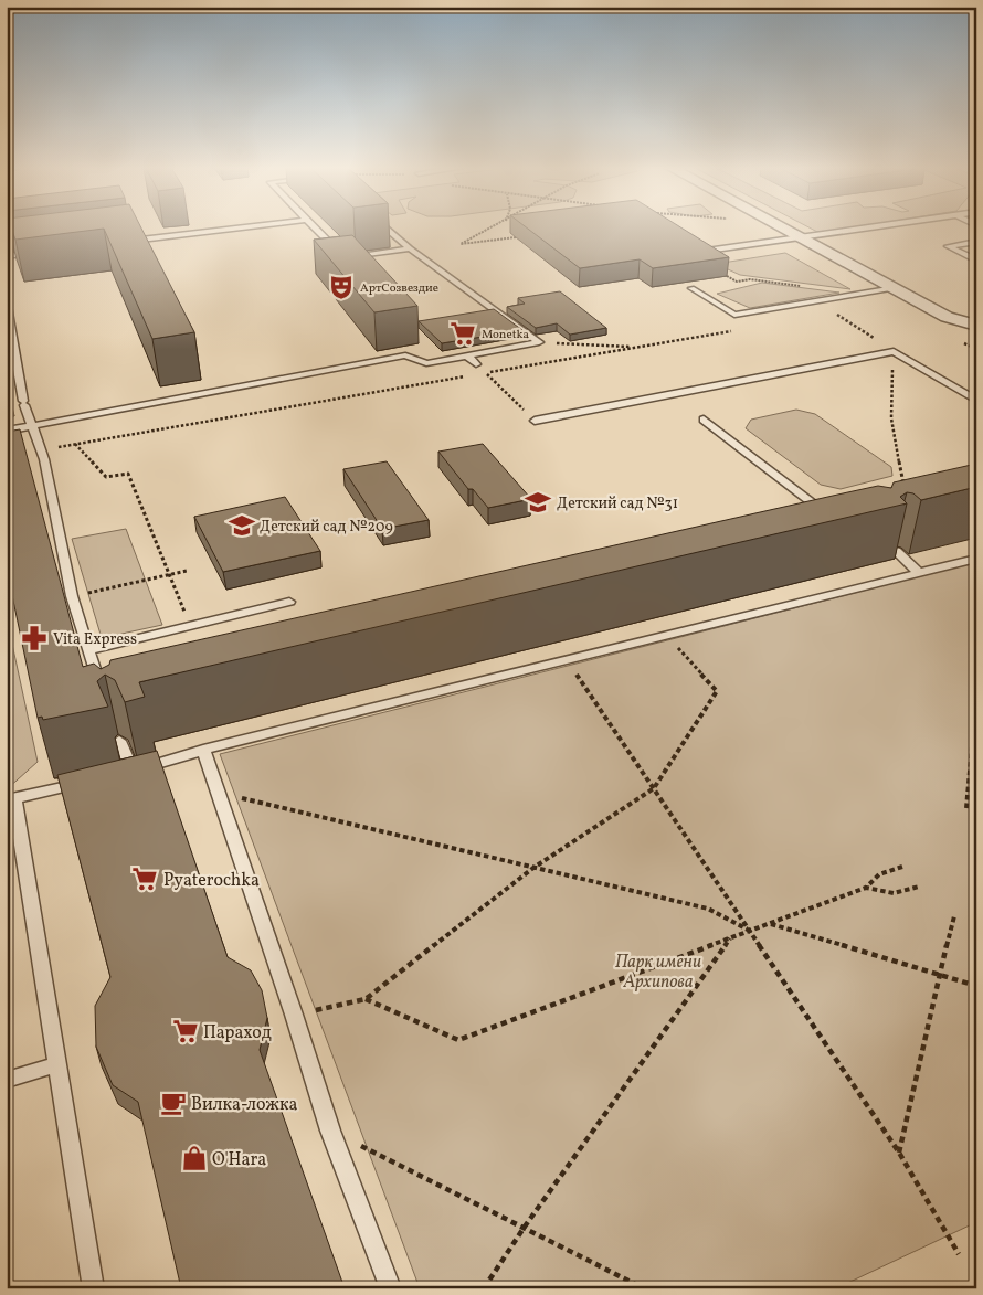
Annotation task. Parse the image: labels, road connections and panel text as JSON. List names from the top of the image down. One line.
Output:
{"parks":["Парк имени Архипова"],"places":{"theatre":["АртСозвездие"],"supermarket":["Monetka","Pyaterochka","Параход"],"school or university":["Детский сад №31","Детский сад №209"],"pharmacy":["Vita Express"],"cafe":["Вилка-ложка"],"shop":["O'Hara"]}}
